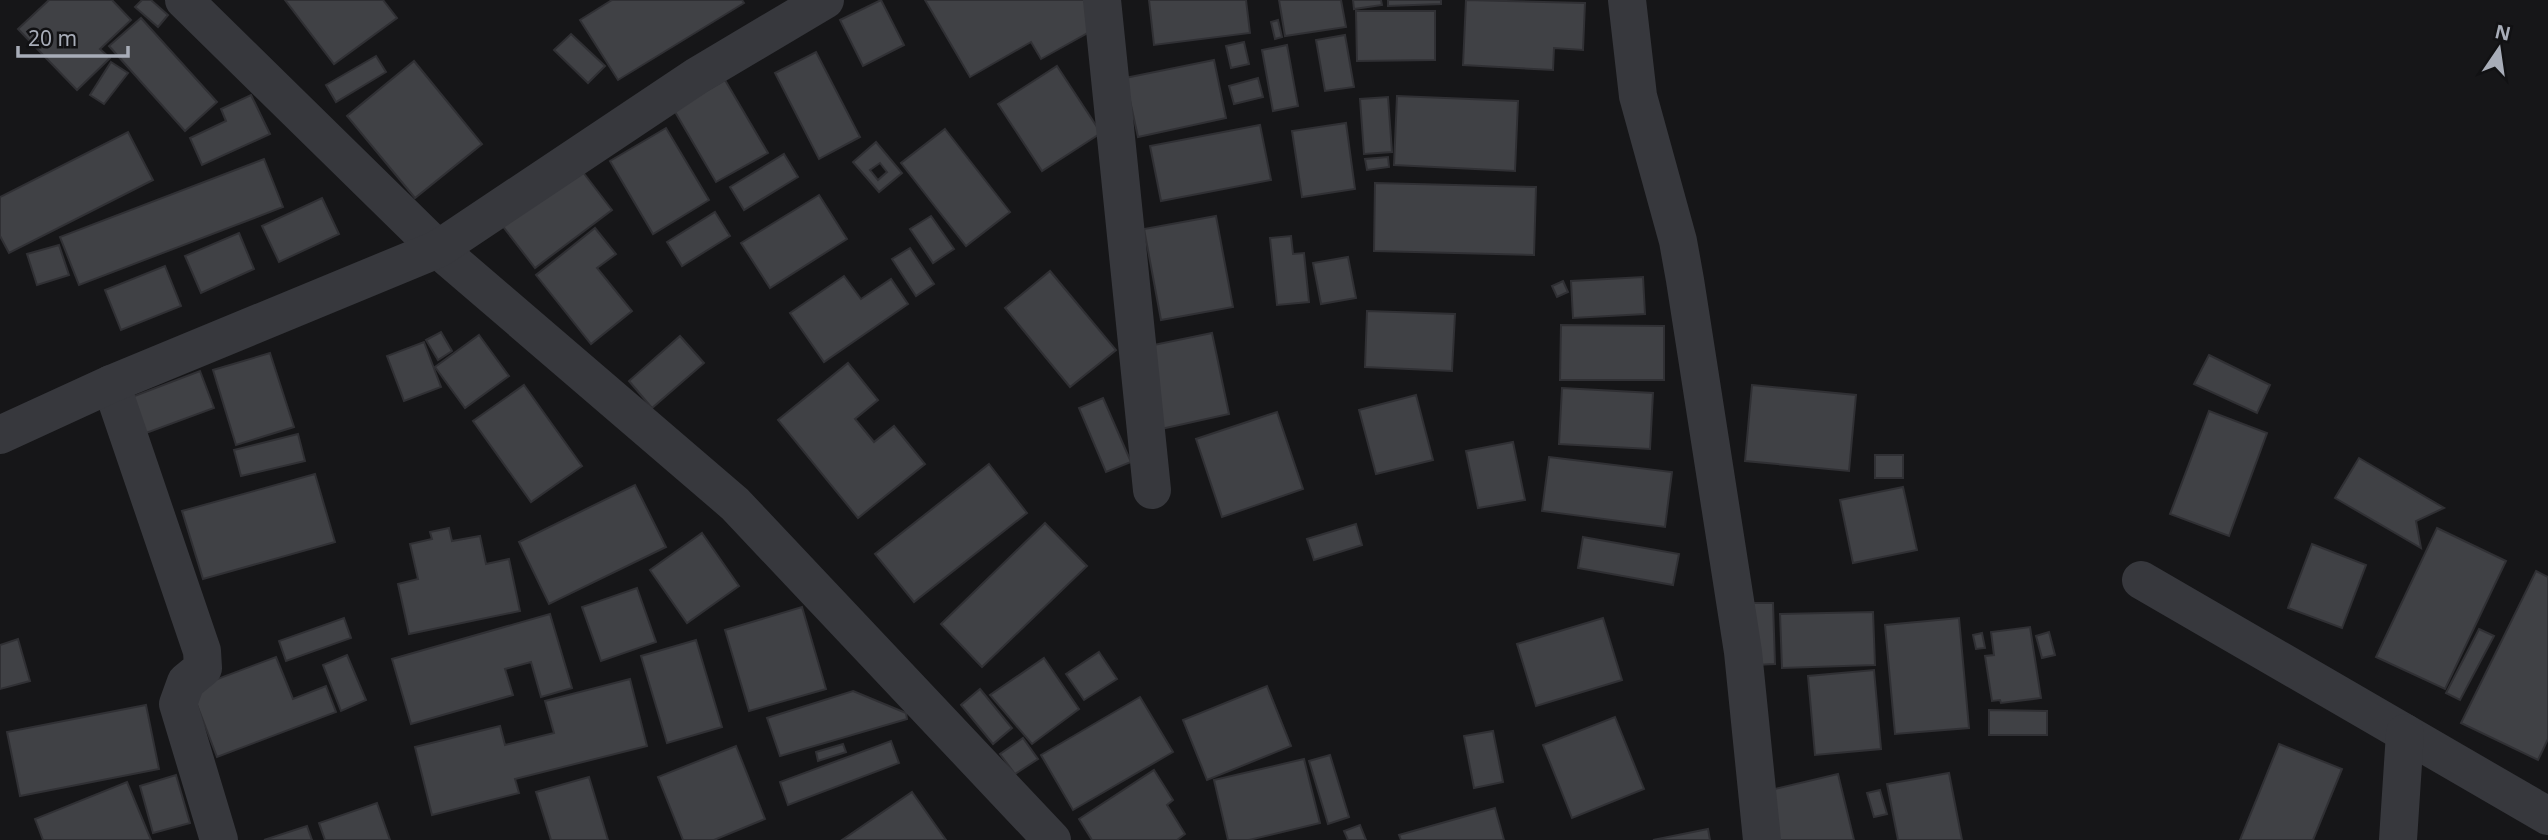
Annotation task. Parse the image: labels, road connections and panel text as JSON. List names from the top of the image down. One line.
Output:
{"scale_bar":"20 m","north":"top"}
